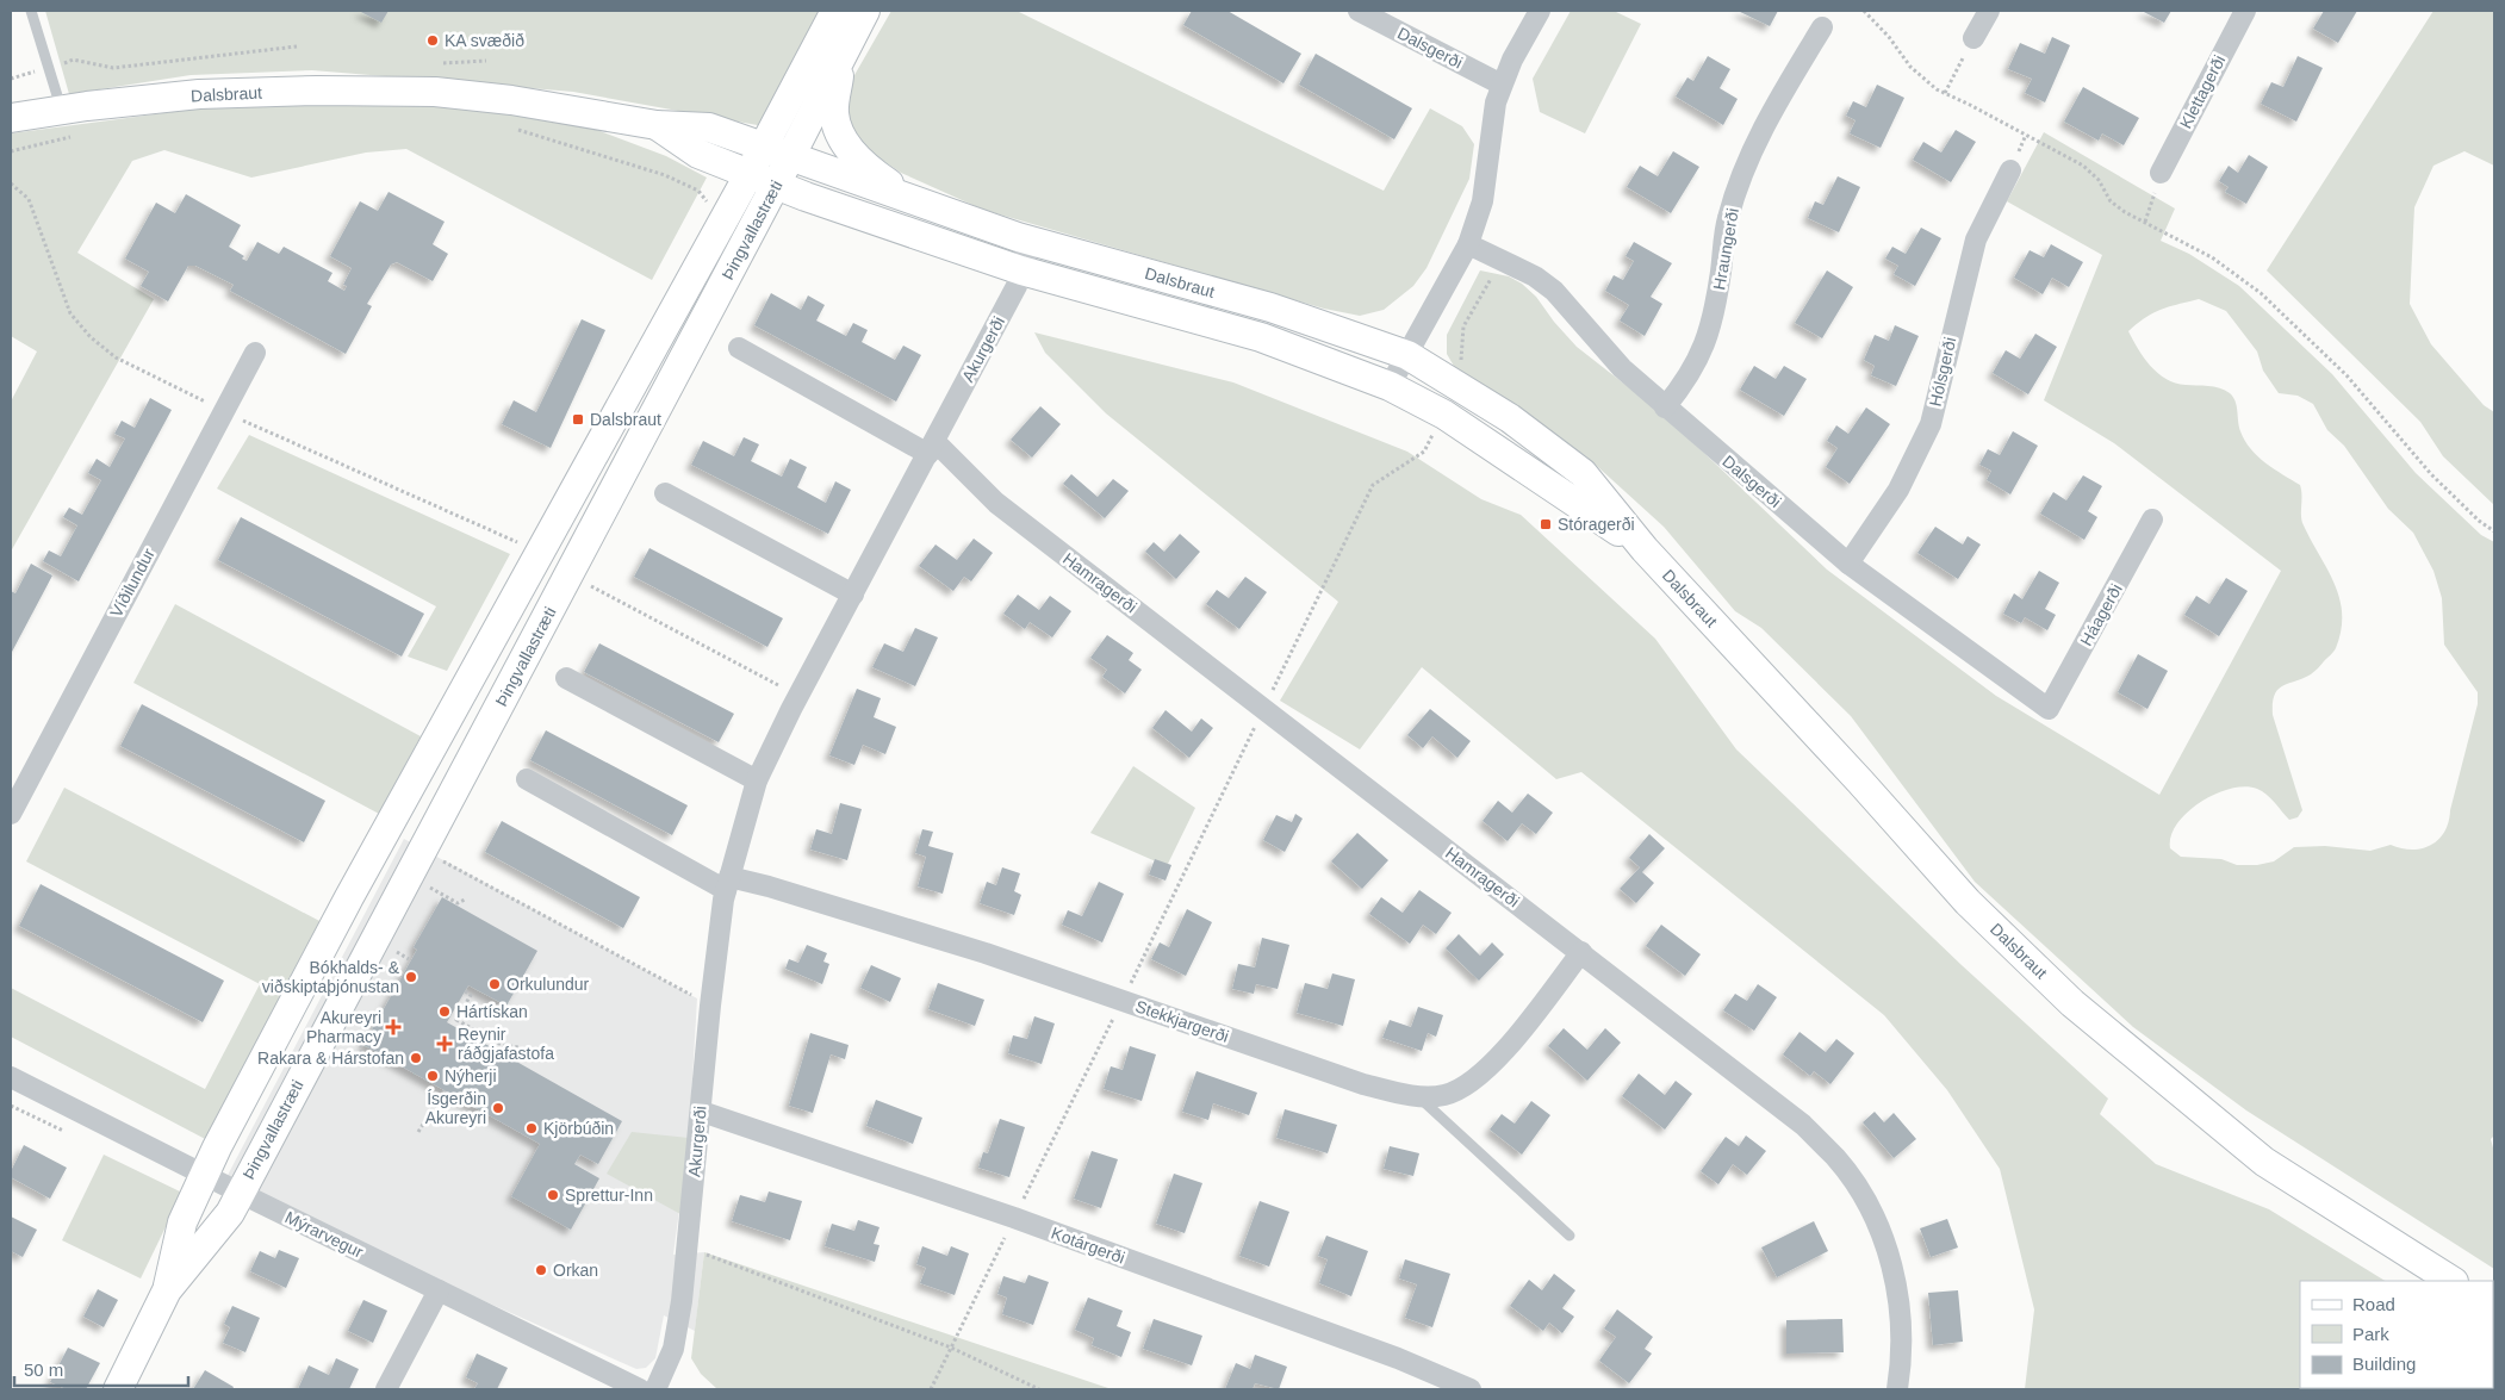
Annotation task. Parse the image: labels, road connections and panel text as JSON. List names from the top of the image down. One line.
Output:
{"streets":{"street":["Dalsgerði","Klettagerði","Dalsbraut","Þingvallastræti","Hraungerði","Akurgerði","Hólsgerði","Víðilundur","Hamragerði","Háagerði","Stekkjargerði","Mýrarvegur","Kotárgerði"]},"crossings":[["Dalsgerði","Hraungerði"],["Dalsgerði","Hólsgerði"],["Dalsgerði","Háagerði"],["Dalsbraut","Þingvallastræti"],["Dalsbraut","Akurgerði"],["Þingvallastræti","Mýrarvegur"],["Akurgerði","Hamragerði"],["Akurgerði","Stekkjargerði"],["Akurgerði","Kotárgerði"],["Hamragerði","Stekkjargerði"]],"places":{"other":["KA svæðið","Bókhalds- & viðskiptaþjónustan","Orkulundur","Hártískan","Rakara & Hárstofan","Nýherji","Ísgerðin Akureyri","Kjörbúðin","Sprettur-Inn","Orkan"],"transit":["Dalsbraut","Stóragerði"],"health":["Akureyri Pharmacy","Reynir ráðgjafastofa"]},"legend":["Road","Park","Building"],"scale_bar":"50 m"}
